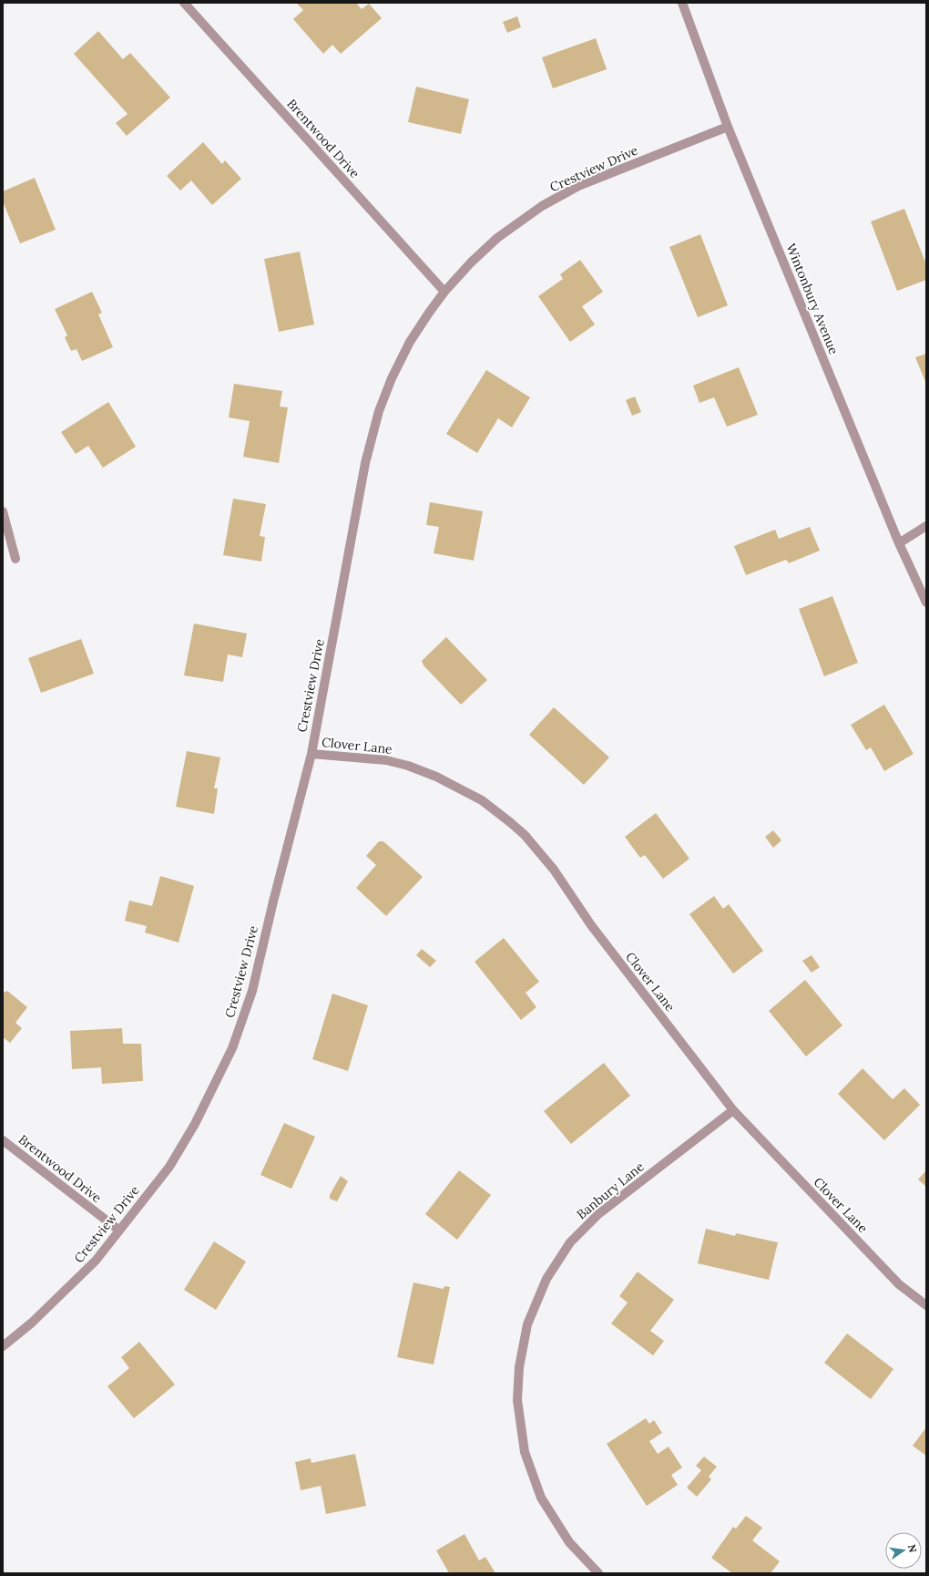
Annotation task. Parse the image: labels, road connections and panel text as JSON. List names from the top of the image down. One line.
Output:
{"streets":{"street":["Brentwood Drive","Crestview Drive","Wintonbury Avenue","Clover Lane","Banbury Lane"]},"crossings":[["Brentwood Drive","Crestview Drive"],["Crestview Drive","Wintonbury Avenue"],["Crestview Drive","Clover Lane"],["Clover Lane","Banbury Lane"]],"north":"right"}
